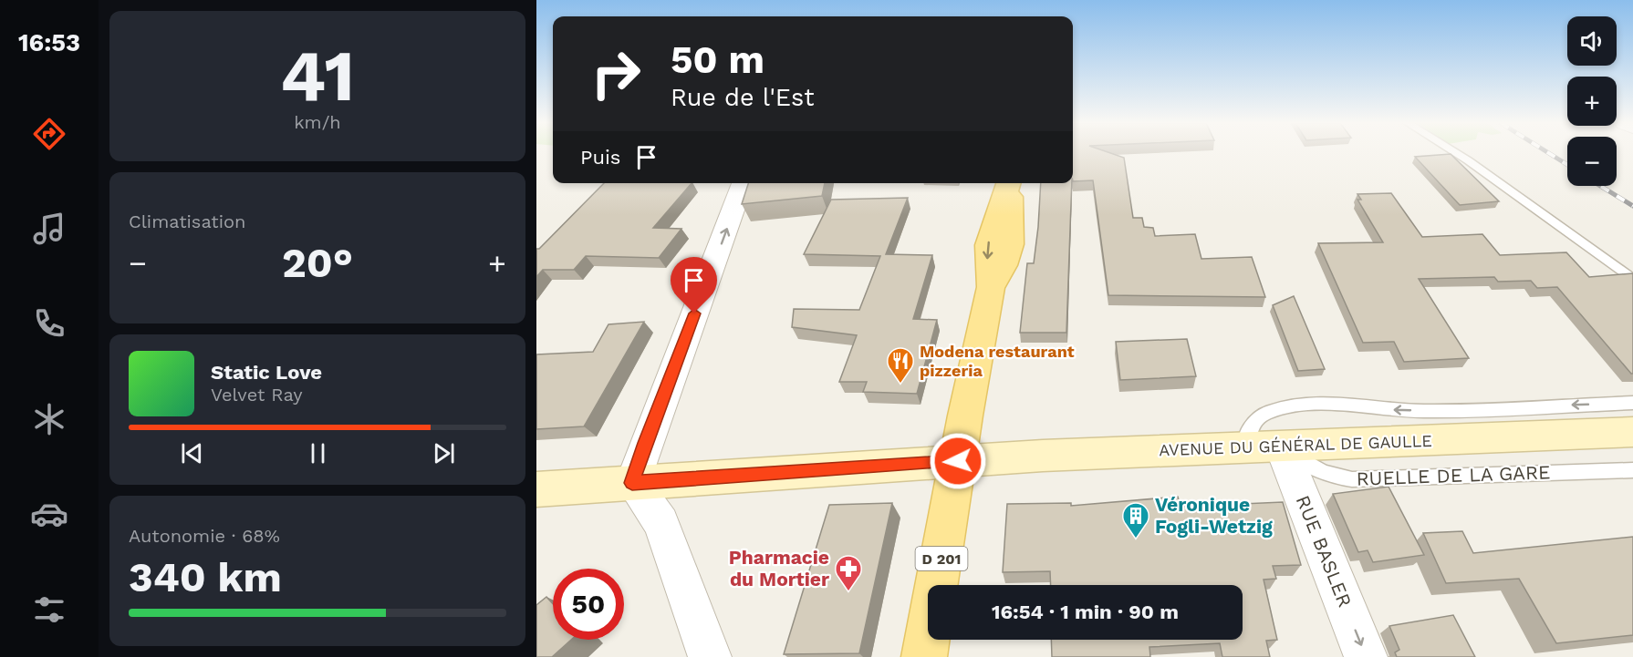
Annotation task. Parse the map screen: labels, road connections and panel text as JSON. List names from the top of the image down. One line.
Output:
{"streets":{"main road":["AVENUE DU GÉNÉRAL DE GAULLE","D 201"],"street":["RUE BASLER"],"lane":["RUELLE DE LA GARE"]},"crossings":[["AVENUE DU GÉNÉRAL DE GAULLE","RUELLE DE LA GARE"],["AVENUE DU GÉNÉRAL DE GAULLE","RUE BASLER"],["AVENUE DU GÉNÉRAL DE GAULLE","D 201"],["RUELLE DE LA GARE","RUE BASLER"]],"one_way":["RUE BASLER"],"places":{"restaurant":["Modena restaurant pizzeria"],"building":["Véronique Fogli-Wetzig"],"pharmacy":["Pharmacie du Mortier"]},"page":{"tabs":"16:53","tile":[["41","km/h"],"Climatisation",["Autonomie · 68%","340 km"]],"map_buttons":["+","−"],"turn":["50 m","Rue de l'Est"],"then":"Puis","heat":["−","20°","+"],"song":["Static Love","Velvet Ray"],"limit":"50","trip":"16:54 · 1 min · 90 m"}}
